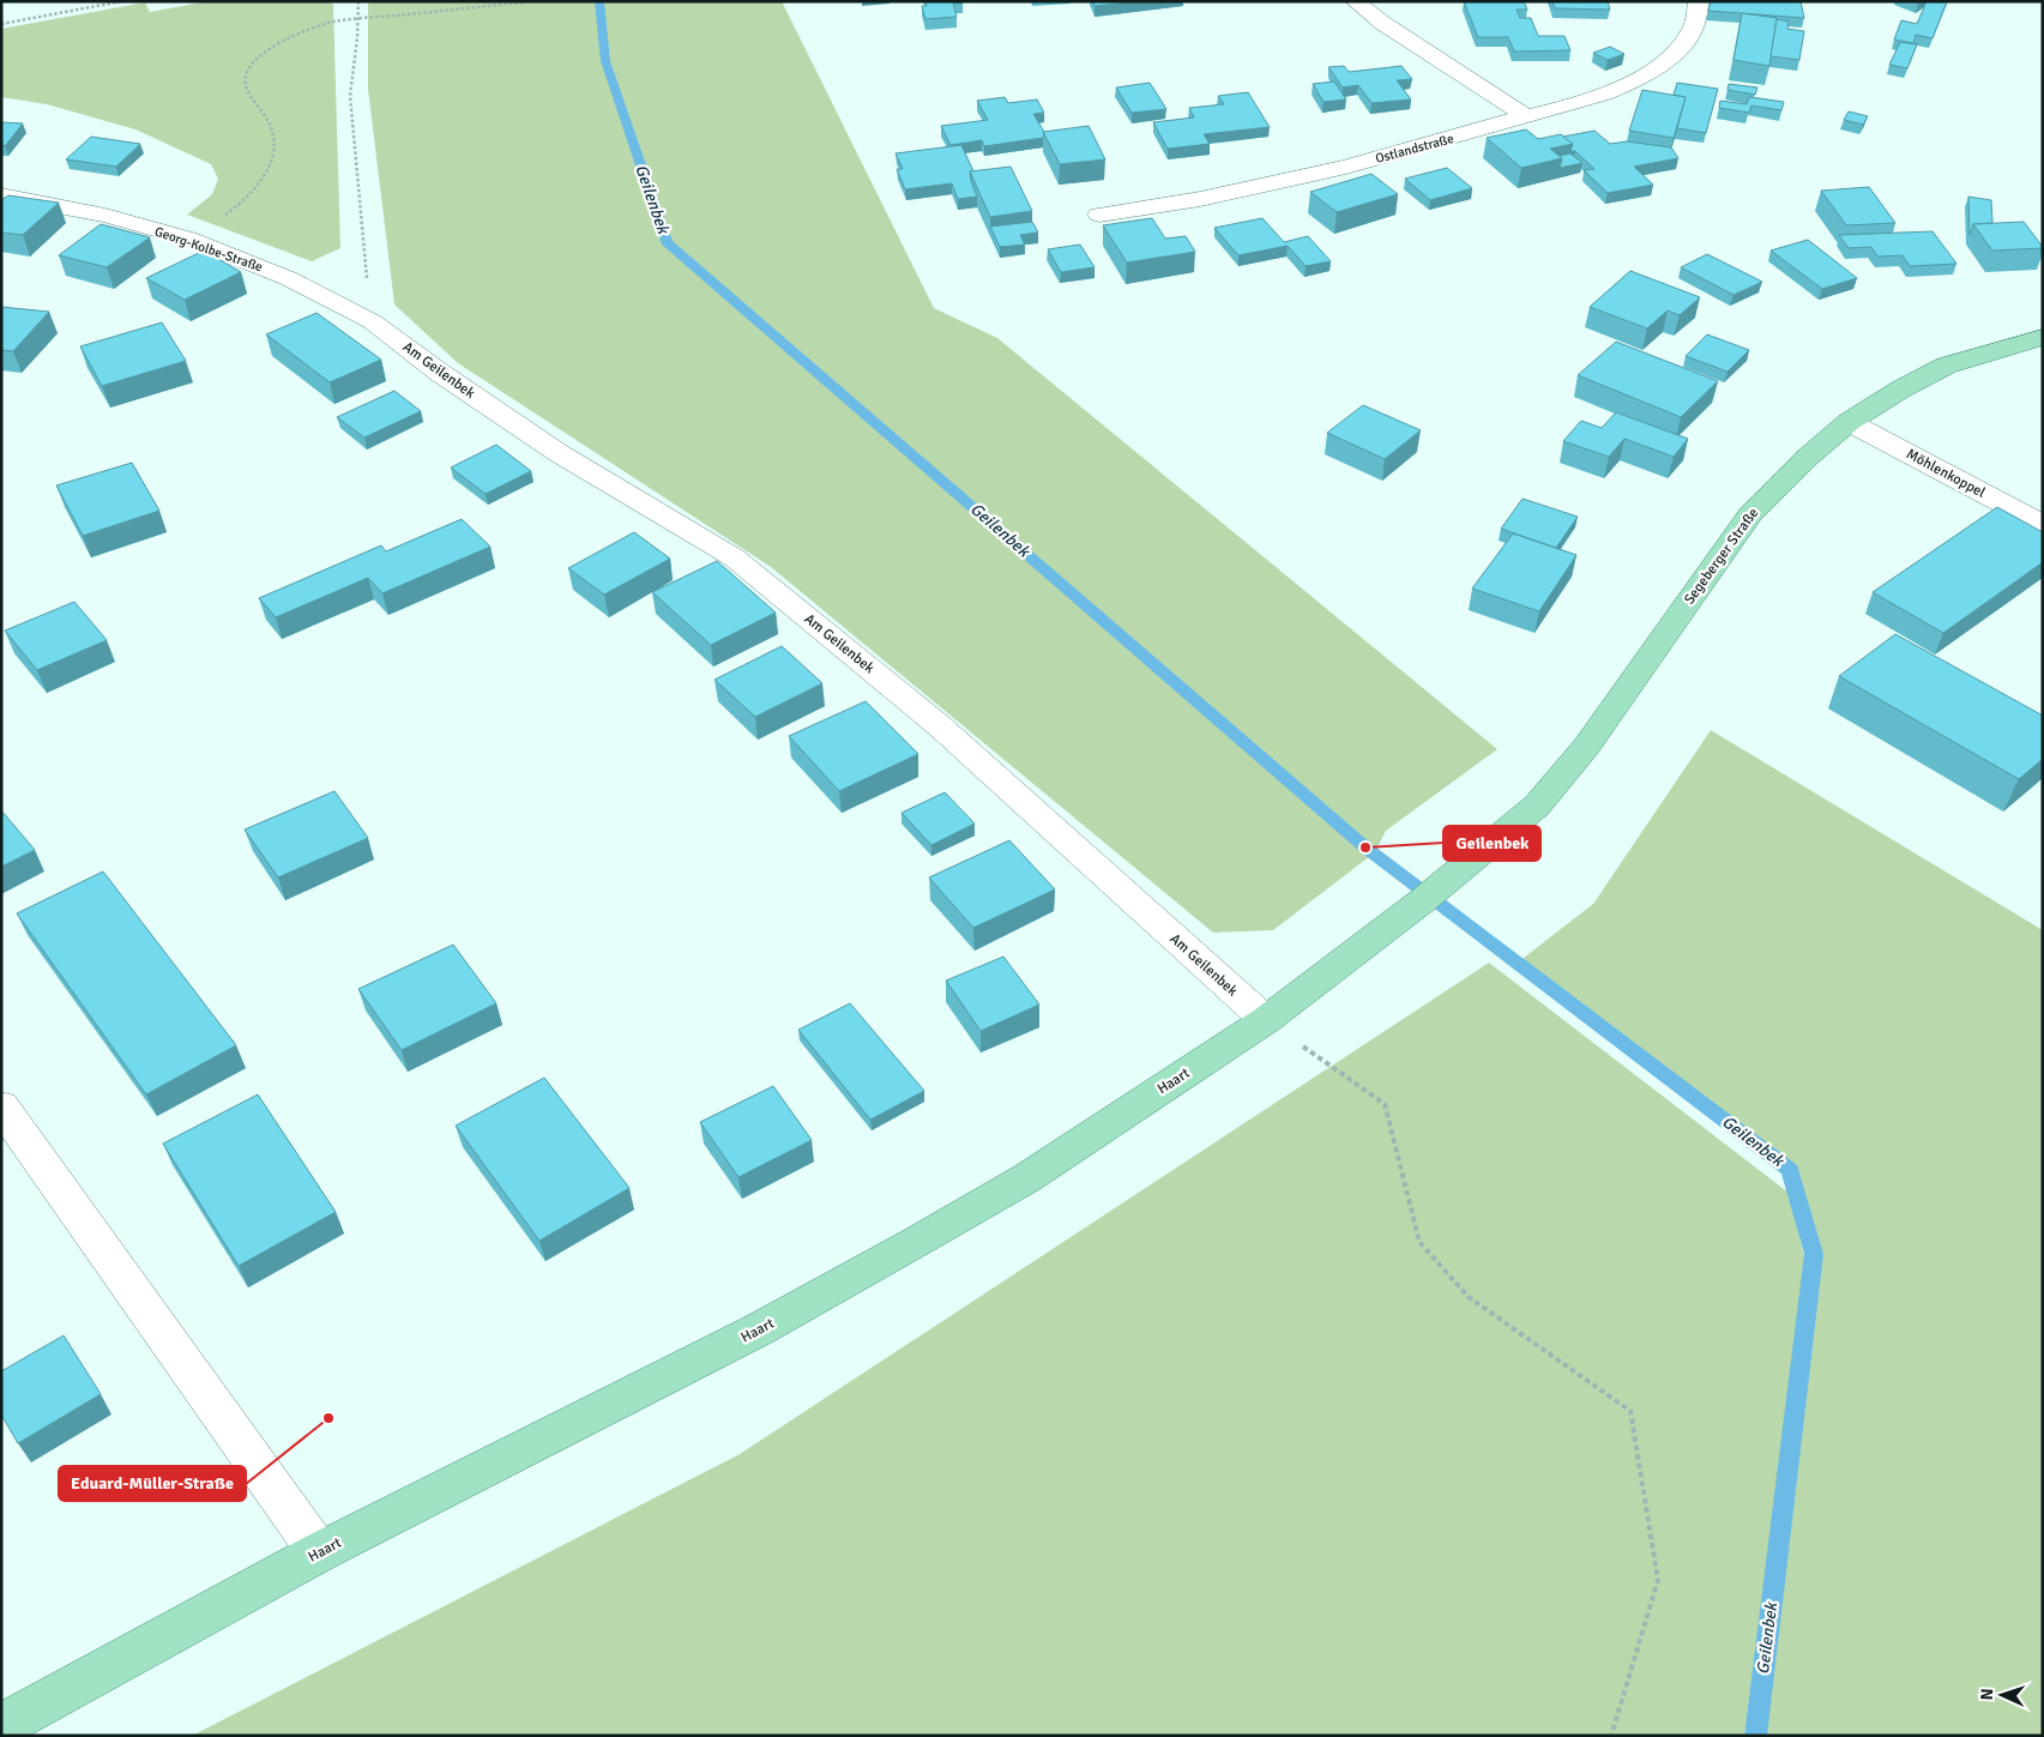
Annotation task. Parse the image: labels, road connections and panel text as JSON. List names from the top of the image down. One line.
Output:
{"streets":{"main road":["Segeberger Straße","Haart"],"street":["Ostlandstraße","Georg-Kolbe-Straße","Am Geilenbek","Möhlenkoppel"]},"crossings":[["Georg-Kolbe-Straße","Am Geilenbek"],["Am Geilenbek","Haart"],["Möhlenkoppel","Segeberger Straße"],["Segeberger Straße","Haart"]],"water":["Geilenbek"],"places":["Geilenbek","Eduard-Müller-Straße"],"north":"left"}
